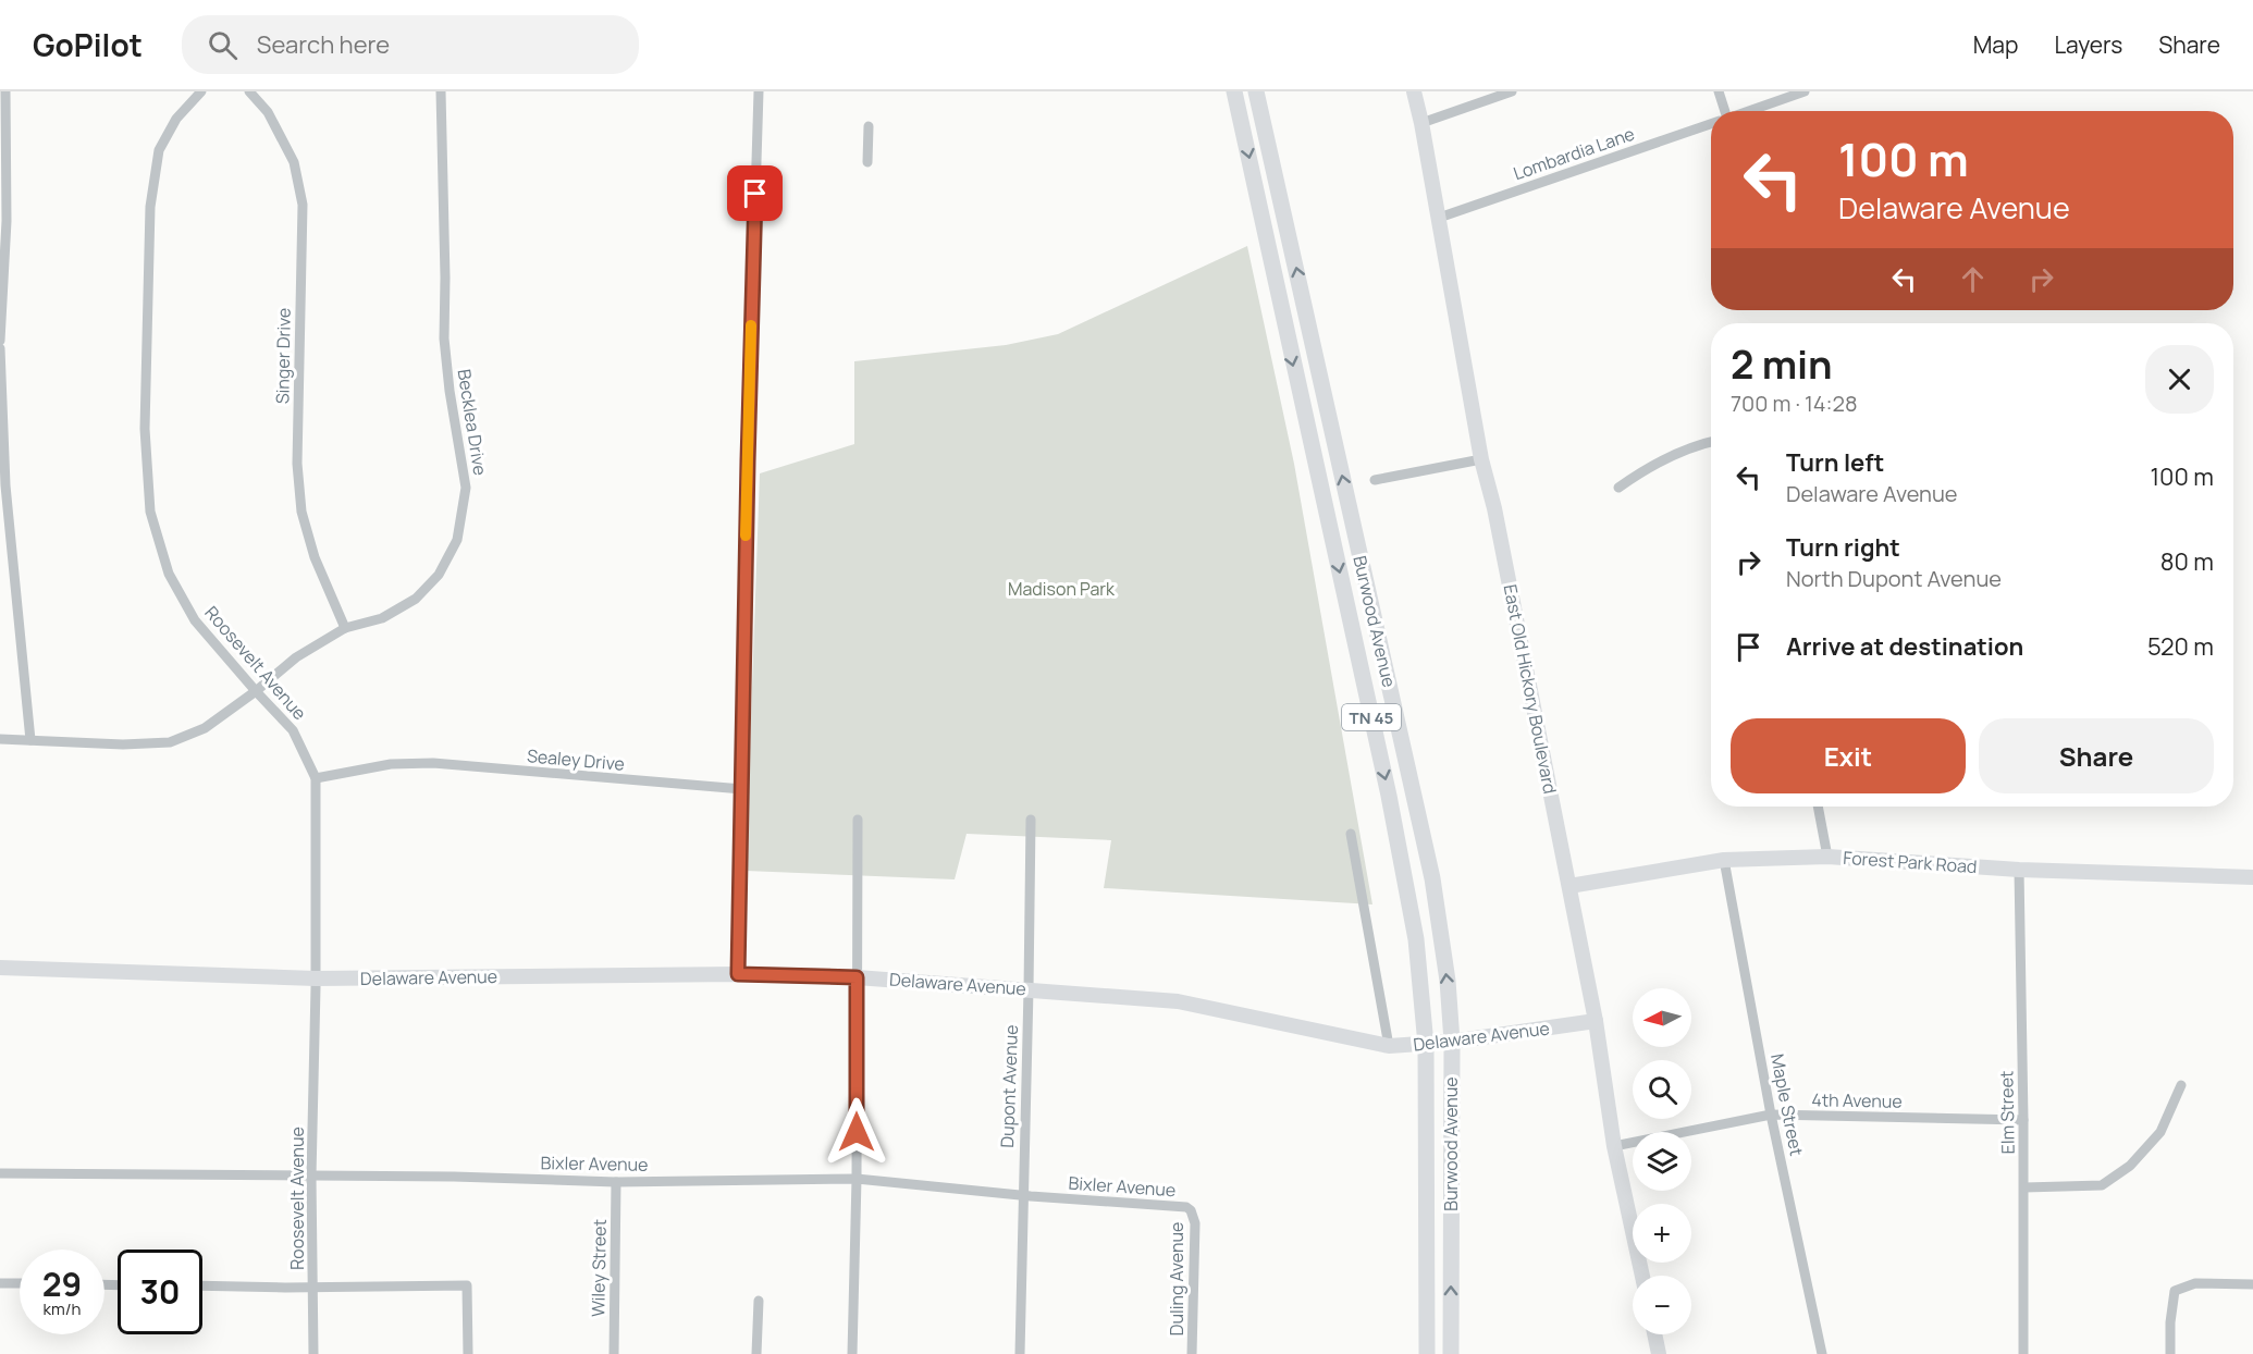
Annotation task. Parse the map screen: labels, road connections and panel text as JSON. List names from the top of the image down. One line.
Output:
{"streets":{"main road":["Burwood Avenue","TN 45"],"street":["Lombardia Lane","Singer Drive","Becklea Drive","Roosevelt Avenue","East Old Hickory Boulevard","Sealey Drive","Forest Park Road","Delaware Avenue","Dupont Avenue","4th Avenue","Maple Street","Elm Street","Bixler Avenue","Wiley Street","Duling Avenue"]},"crossings":[["Lombardia Lane","East Old Hickory Boulevard"],["Singer Drive","Becklea Drive"],["Becklea Drive","Roosevelt Avenue"],["Burwood Avenue","Delaware Avenue"],["Roosevelt Avenue","Sealey Drive"],["Roosevelt Avenue","Delaware Avenue"],["Roosevelt Avenue","Bixler Avenue"],["East Old Hickory Boulevard","Forest Park Road"],["East Old Hickory Boulevard","Delaware Avenue"],["East Old Hickory Boulevard","4th Avenue"],["Forest Park Road","Maple Street"],["Forest Park Road","Elm Street"],["Delaware Avenue","Dupont Avenue"],["Dupont Avenue","Bixler Avenue"],["4th Avenue","Maple Street"],["4th Avenue","Elm Street"],["Bixler Avenue","Wiley Street"],["Bixler Avenue","Duling Avenue"]],"parks":["Madison Park"],"north":"left","page":{"header":"GoPilot","search":"Search here","nav":["Map","Layers","Share"],"turn":["100 m","Delaware Avenue"],"heading":["2 min","700 m · 14:28"],"list":[{"name":"Turn left","note":"Delaware Avenue","value":"100 m"},{"name":"Turn right","note":"North Dupont Avenue","value":"80 m"},{"name":"Arrive at destination","value":"520 m"}],"buttons":["Exit","Share"],"map_buttons":["+","−"],"speed":"29 km/h","limit":"30"}}
